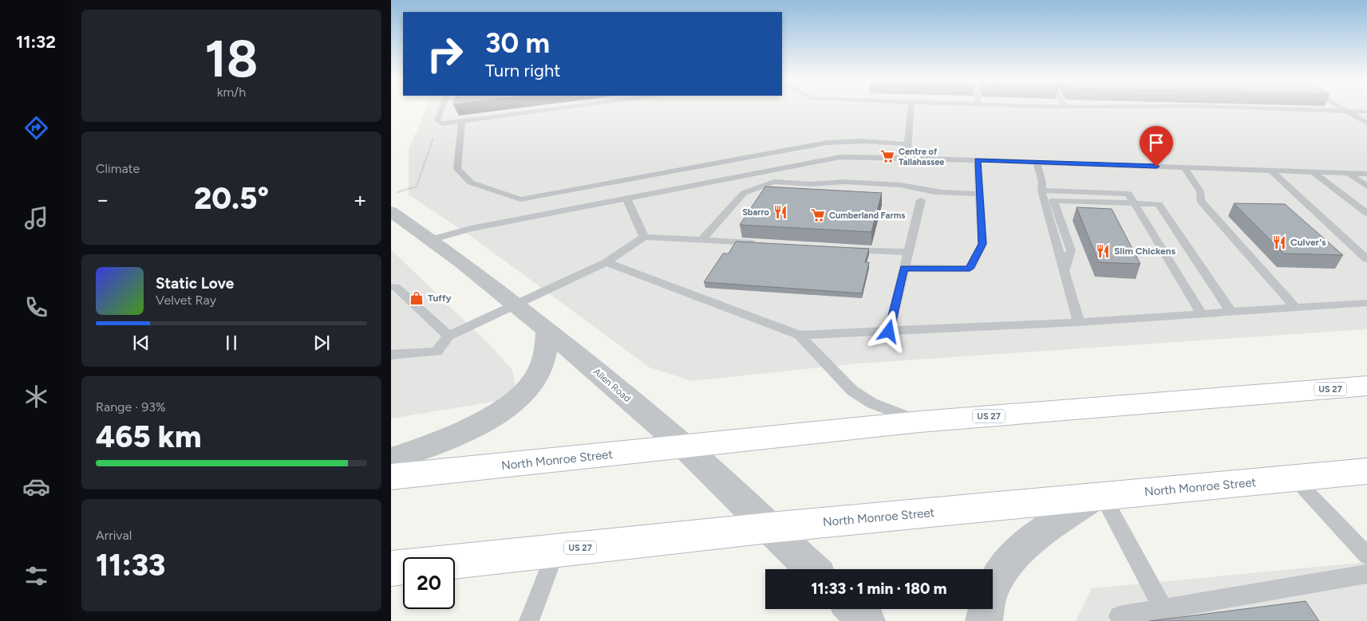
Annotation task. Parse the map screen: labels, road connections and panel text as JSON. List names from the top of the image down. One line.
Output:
{"streets":{"main road":["US 27","North Monroe Street"],"street":["Allen Road"]},"crossings":[["Allen Road","North Monroe Street"]],"places":{"supermarket":["Centre of Tallahassee","Cumberland Farms"],"restaurant":["Sbarro","Culver's","Slim Chickens"],"shop":["Tuffy"]},"page":{"tabs":"11:32","tile":[["18","km/h"],"Climate",["Range · 93%","465 km"],["Arrival","11:33"]],"turn":["30 m","Turn right"],"heat":["−","20.5°","+"],"song":["Static Love","Velvet Ray"],"limit":"20","trip":"11:33 · 1 min · 180 m"}}
